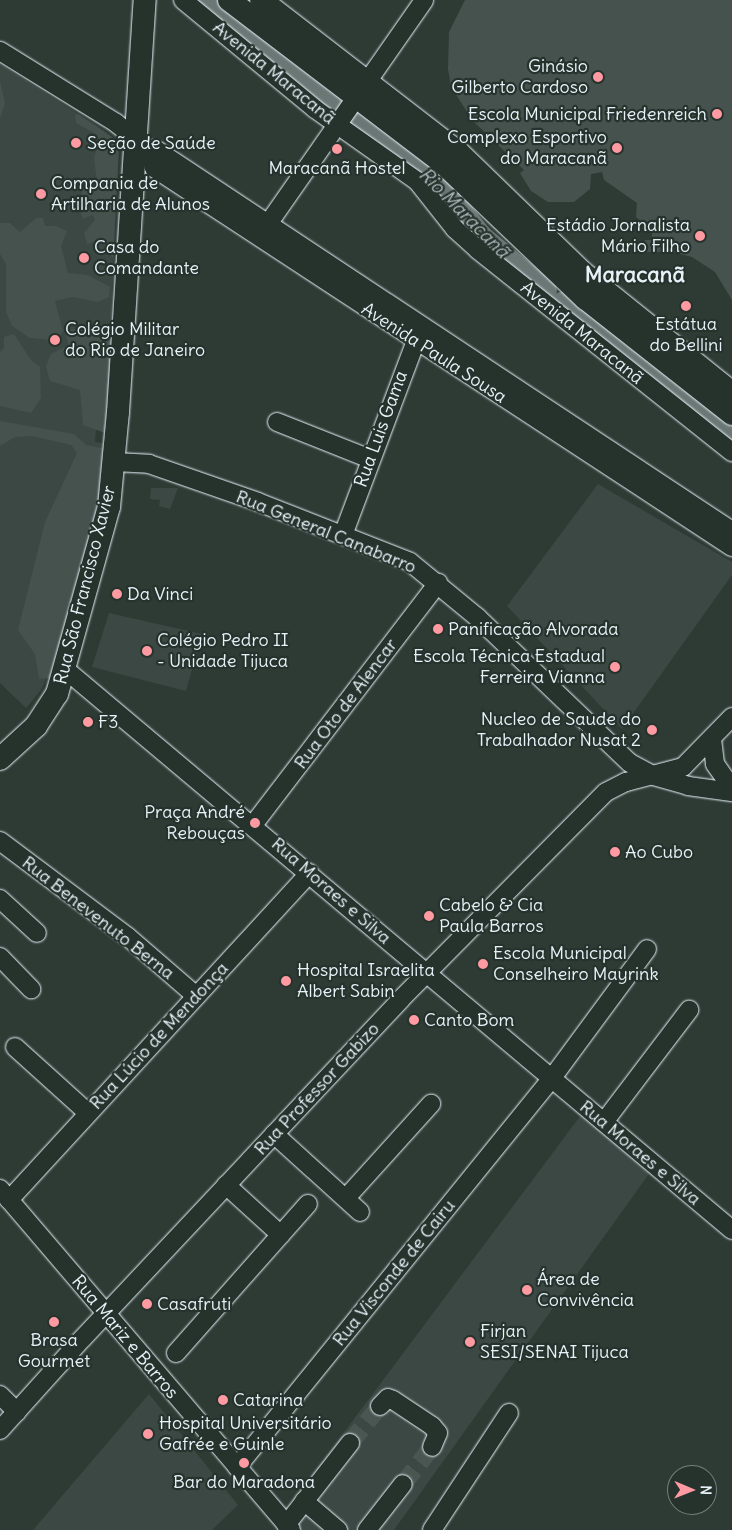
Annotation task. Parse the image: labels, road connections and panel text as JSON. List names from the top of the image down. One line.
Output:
{"streets":{"main road":["Avenida Maracanã","Rua São Francisco Xavier"],"street":["Avenida Paula Sousa","Rua Luis Gama","Rua General Canabarro","Rua Oto de Alencar","Rua Moraes e Silva","Rua Benevenuto Berna","Rua Lúcio de Mendonça","Rua Professor Gabizo","Rua Visconde de Cairu","Rua Mariz e Barros"]},"crossings":[["Avenida Paula Sousa","Rua Luis Gama"],["Avenida Paula Sousa","Rua São Francisco Xavier"],["Rua Luis Gama","Rua General Canabarro"],["Rua General Canabarro","Rua São Francisco Xavier"],["Rua General Canabarro","Rua Oto de Alencar"],["Rua General Canabarro","Rua Professor Gabizo"],["Rua São Francisco Xavier","Rua Moraes e Silva"],["Rua Oto de Alencar","Rua Moraes e Silva"],["Rua Moraes e Silva","Rua Lúcio de Mendonça"],["Rua Moraes e Silva","Rua Professor Gabizo"],["Rua Moraes e Silva","Rua Visconde de Cairu"],["Rua Benevenuto Berna","Rua Lúcio de Mendonça"],["Rua Lúcio de Mendonça","Rua Mariz e Barros"],["Rua Professor Gabizo","Rua Mariz e Barros"],["Rua Visconde de Cairu","Rua Mariz e Barros"]],"districts":["Maracanã"],"water":["Rio Maracanã"],"places":["Ginásio Gilberto Cardoso","Escola Municipal Friedenreich","Seção de Saúde","Complexo Esportivo do Maracanã","Maracanã Hostel","Compania de Artilharia de Alunos","Estádio Jornalista Mário Filho","Casa do Comandante","Estátua do Bellini","Colégio Militar do Rio de Janeiro","Da Vinci","Panificação Alvorada","Colégio Pedro II - Unidade Tijuca","Escola Técnica Estadual Ferreira Vianna","F3","Nucleo de Saude do Trabalhador Nusat 2","Praça André Rebouças","Ao Cubo","Cabelo & Cia Paula Barros","Escola Municipal Conselheiro Mayrink","Hospital Israelita Albert Sabin","Canto Bom","Área de Convivência","Casafruti","Brasa Gourmet","Firjan SESI/SENAI Tijuca","Catarina","Hospital Universitário Gafrée e Guinle","Bar do Maradona"],"north":"right"}
